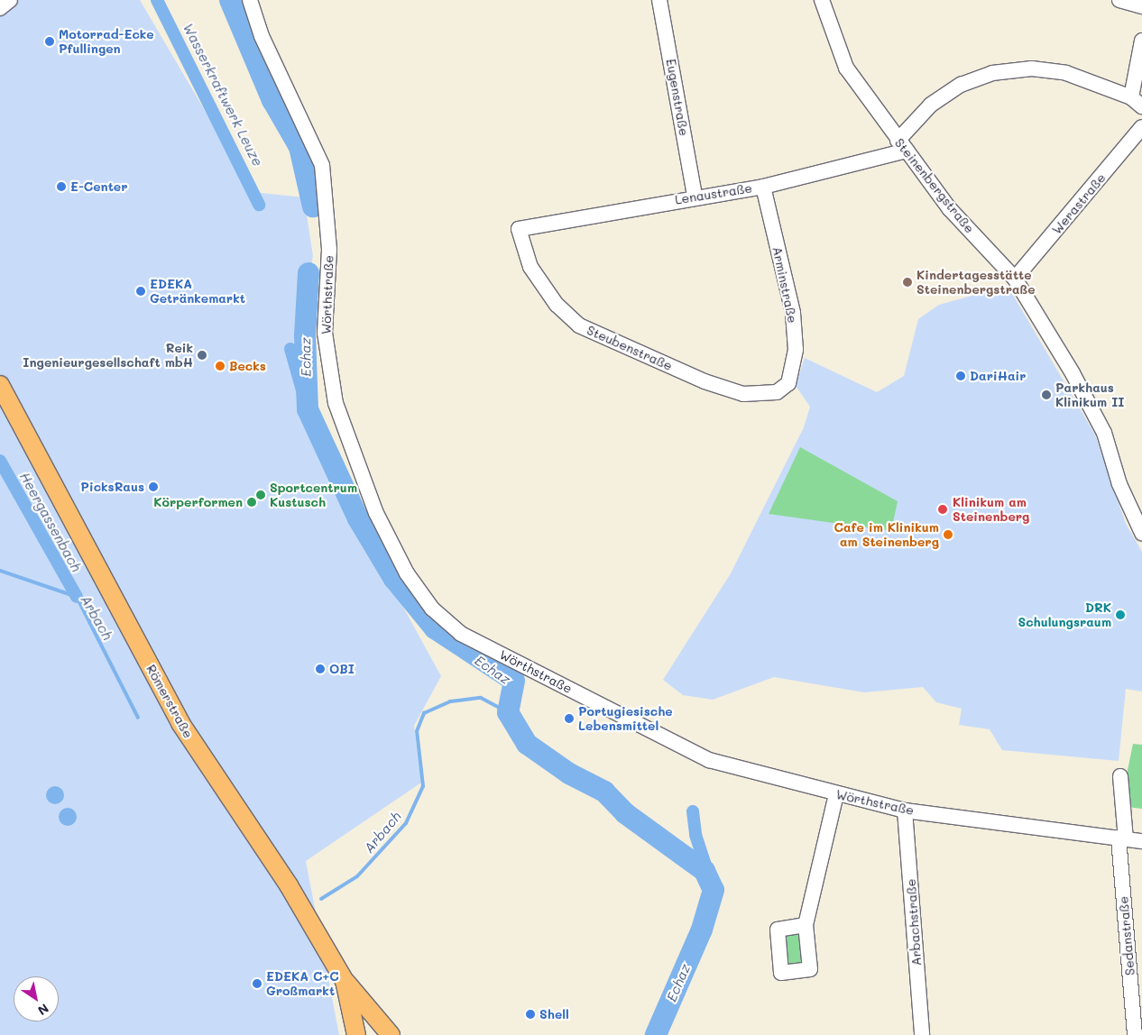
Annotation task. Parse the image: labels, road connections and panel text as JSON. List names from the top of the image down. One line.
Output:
{"streets":{"main road":["Römerstraße"],"street":["Eugenstraße","Steinenbergstraße","Lenaustraße","Werastraße","Arminstraße","Wörthstraße","Steubenstraße","Arbachstraße","Sedanstraße"]},"crossings":[["Eugenstraße","Lenaustraße"],["Steinenbergstraße","Lenaustraße"],["Steinenbergstraße","Werastraße"],["Lenaustraße","Arminstraße"],["Lenaustraße","Steubenstraße"],["Arminstraße","Steubenstraße"],["Wörthstraße","Arbachstraße"],["Wörthstraße","Sedanstraße"]],"water":["Wasserkraftwerk Leuze","Echaz","Heergassenbach","Arbach"],"places":["Motorrad-Ecke Pfullingen","E-Center","Kindertagesstätte Steinenbergstraße","EDEKA Getränkemarkt","Reik Ingenieurgesellschaft mbH","Becks","DariHair","Parkhaus Klinikum II","PicksRaus","Sportcentrum Kustusch","Körperformen","Klinikum am Steinenberg","Cafe im Klinikum am Steinenberg","DRK Schulungsraum","OBI","Portugiesische Lebensmittel","EDEKA C+C Großmarkt","Shell"],"north":"bottom right"}
